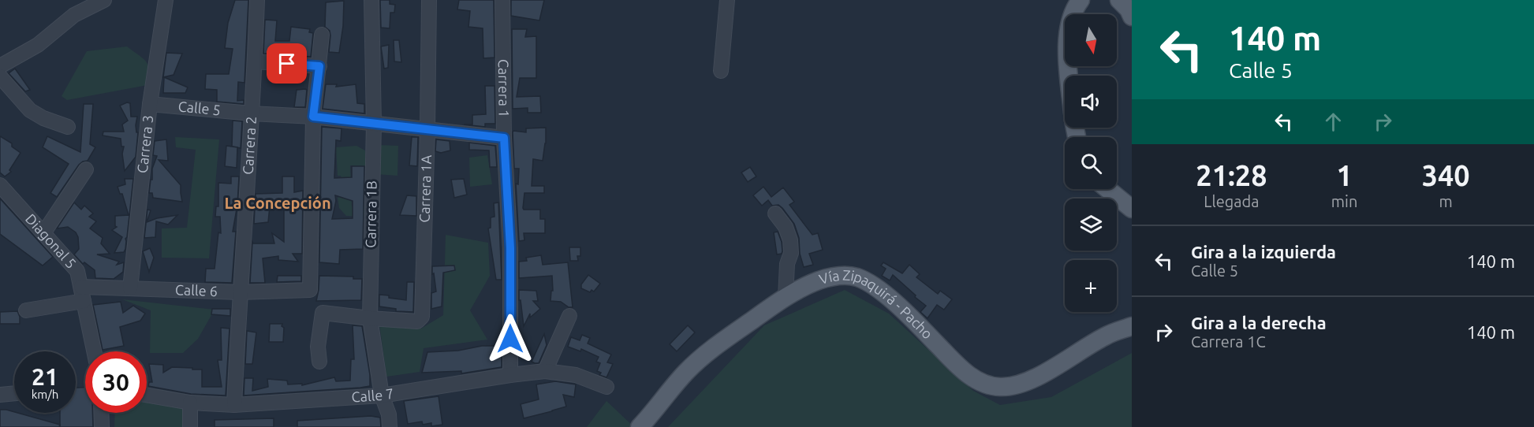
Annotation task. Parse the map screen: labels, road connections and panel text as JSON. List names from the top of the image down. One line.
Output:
{"streets":{"main road":["Vía Zipaquirá - Pacho"],"street":["Carrera 1","Calle 5","Carrera 3","Carrera 2","Carrera 1A","Carrera 1B","Diagonal 5","Calle 6","Calle 7"]},"crossings":[["Carrera 1","Calle 5"],["Carrera 1","Calle 7"],["Calle 5","Carrera 3"],["Calle 5","Carrera 2"],["Calle 5","Carrera 1A"],["Calle 5","Carrera 1B"],["Calle 5","Calle 6"],["Carrera 3","Calle 6"],["Carrera 2","Calle 6"],["Carrera 2","Calle 7"],["Carrera 1A","Carrera 1B"],["Carrera 1B","Calle 7"],["Diagonal 5","Calle 6"]],"districts":["La Concepción"],"north":"bottom","page":{"turn":["140 m","Calle 5"],"map_buttons":"+","eta":["21:28","Llegada","1","min","340","m"],"list":[{"name":"Gira a la izquierda","note":"Calle 5","value":"140 m"},{"name":"Gira a la derecha","note":"Carrera 1C","value":"140 m"}],"speed":"21 km/h","limit":"30"}}
